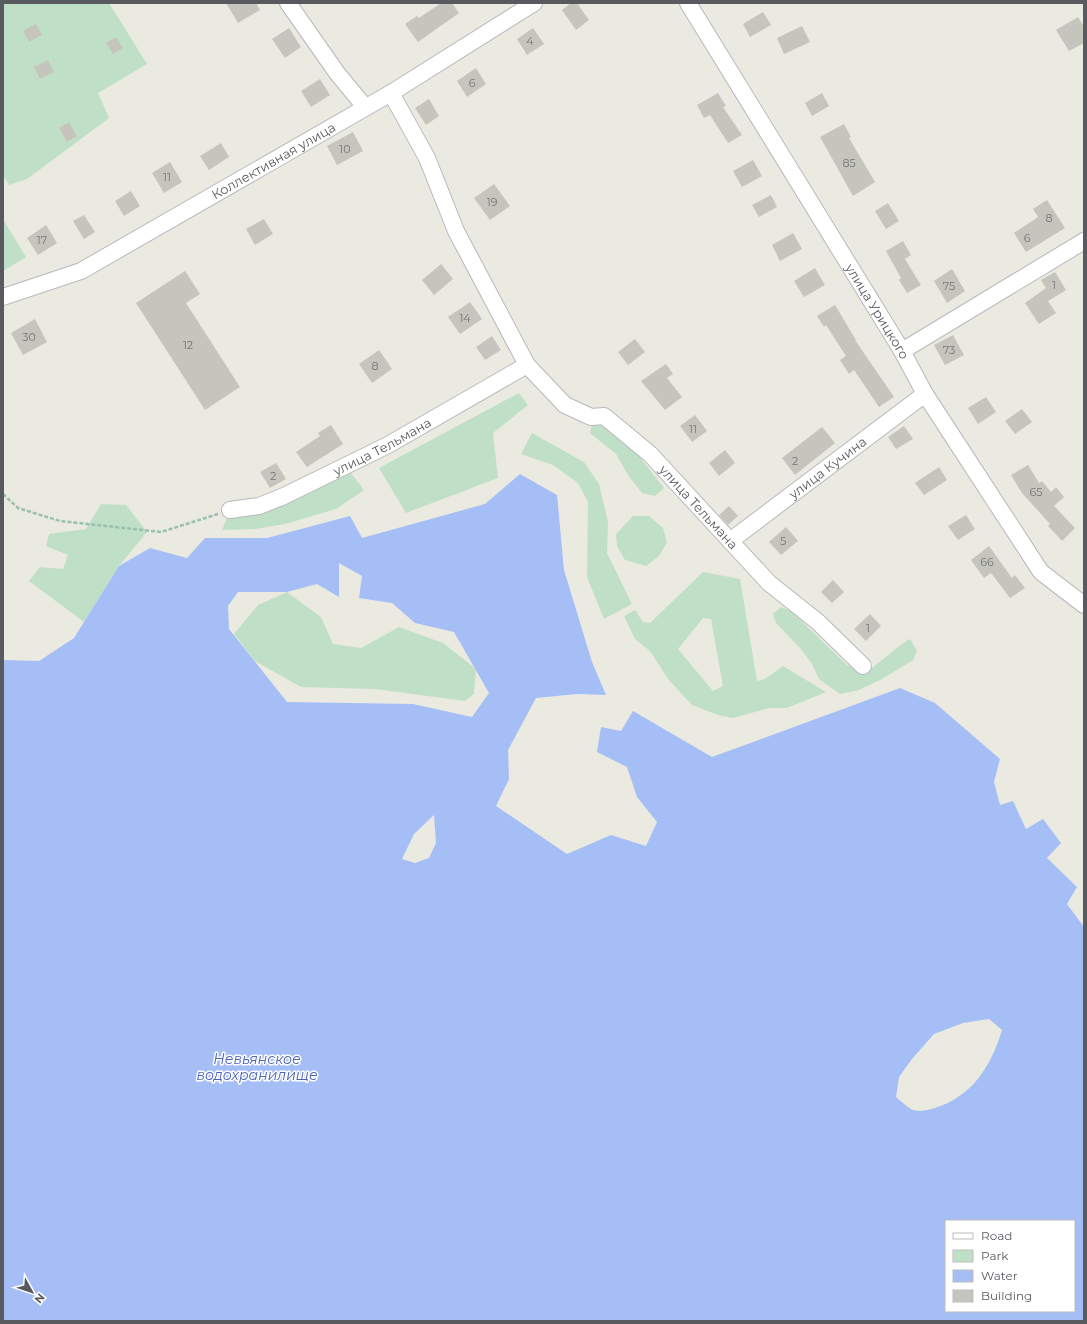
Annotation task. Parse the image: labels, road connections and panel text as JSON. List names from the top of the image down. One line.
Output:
{"streets":{"street":["Коллективная улица","улица Урицкого","улица Тельмана","улица Кучина"]},"crossings":[["Коллективная улица","улица Тельмана"],["улица Урицкого","улица Кучина"],["улица Тельмана","улица Кучина"]],"water":["Невьянское водохранилище"],"house_numbers":["4","6","10","85","11","19","8","6","17","1","75","14","30","12","73","8","11","2","2","65","5","66","1"],"legend":["Road","Park","Water","Building"],"north":"bottom right"}
